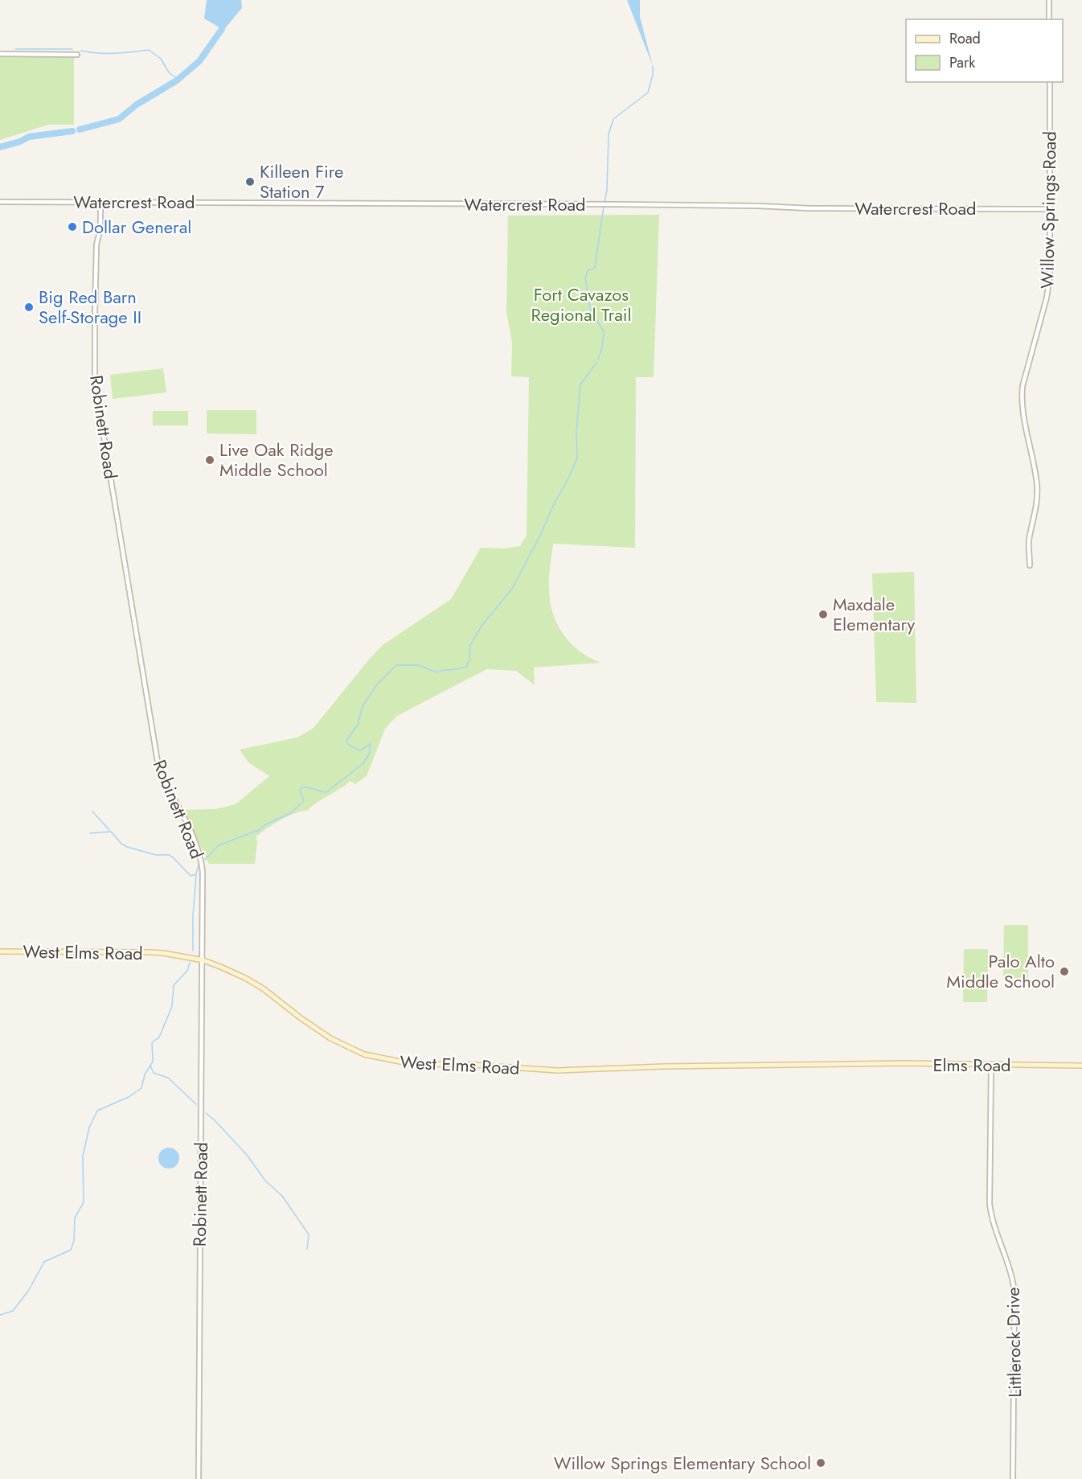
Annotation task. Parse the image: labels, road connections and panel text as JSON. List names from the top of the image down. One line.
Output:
{"streets":{"main road":["West Elms Road","Elms Road"],"street":["Watercrest Road","Willow Springs Road","Robinett Road","Littlerock Drive"]},"crossings":[["Watercrest Road","Willow Springs Road"],["Watercrest Road","Robinett Road"],["Robinett Road","West Elms Road"],["West Elms Road","Elms Road"],["Elms Road","Littlerock Drive"]],"parks":["Fort Cavazos Regional Trail"],"places":["Killeen Fire Station 7","Dollar General","Big Red Barn Self-Storage II","Live Oak Ridge Middle School","Maxdale Elementary","Palo Alto Middle School","Willow Springs Elementary School"],"legend":["Road","Park"]}
